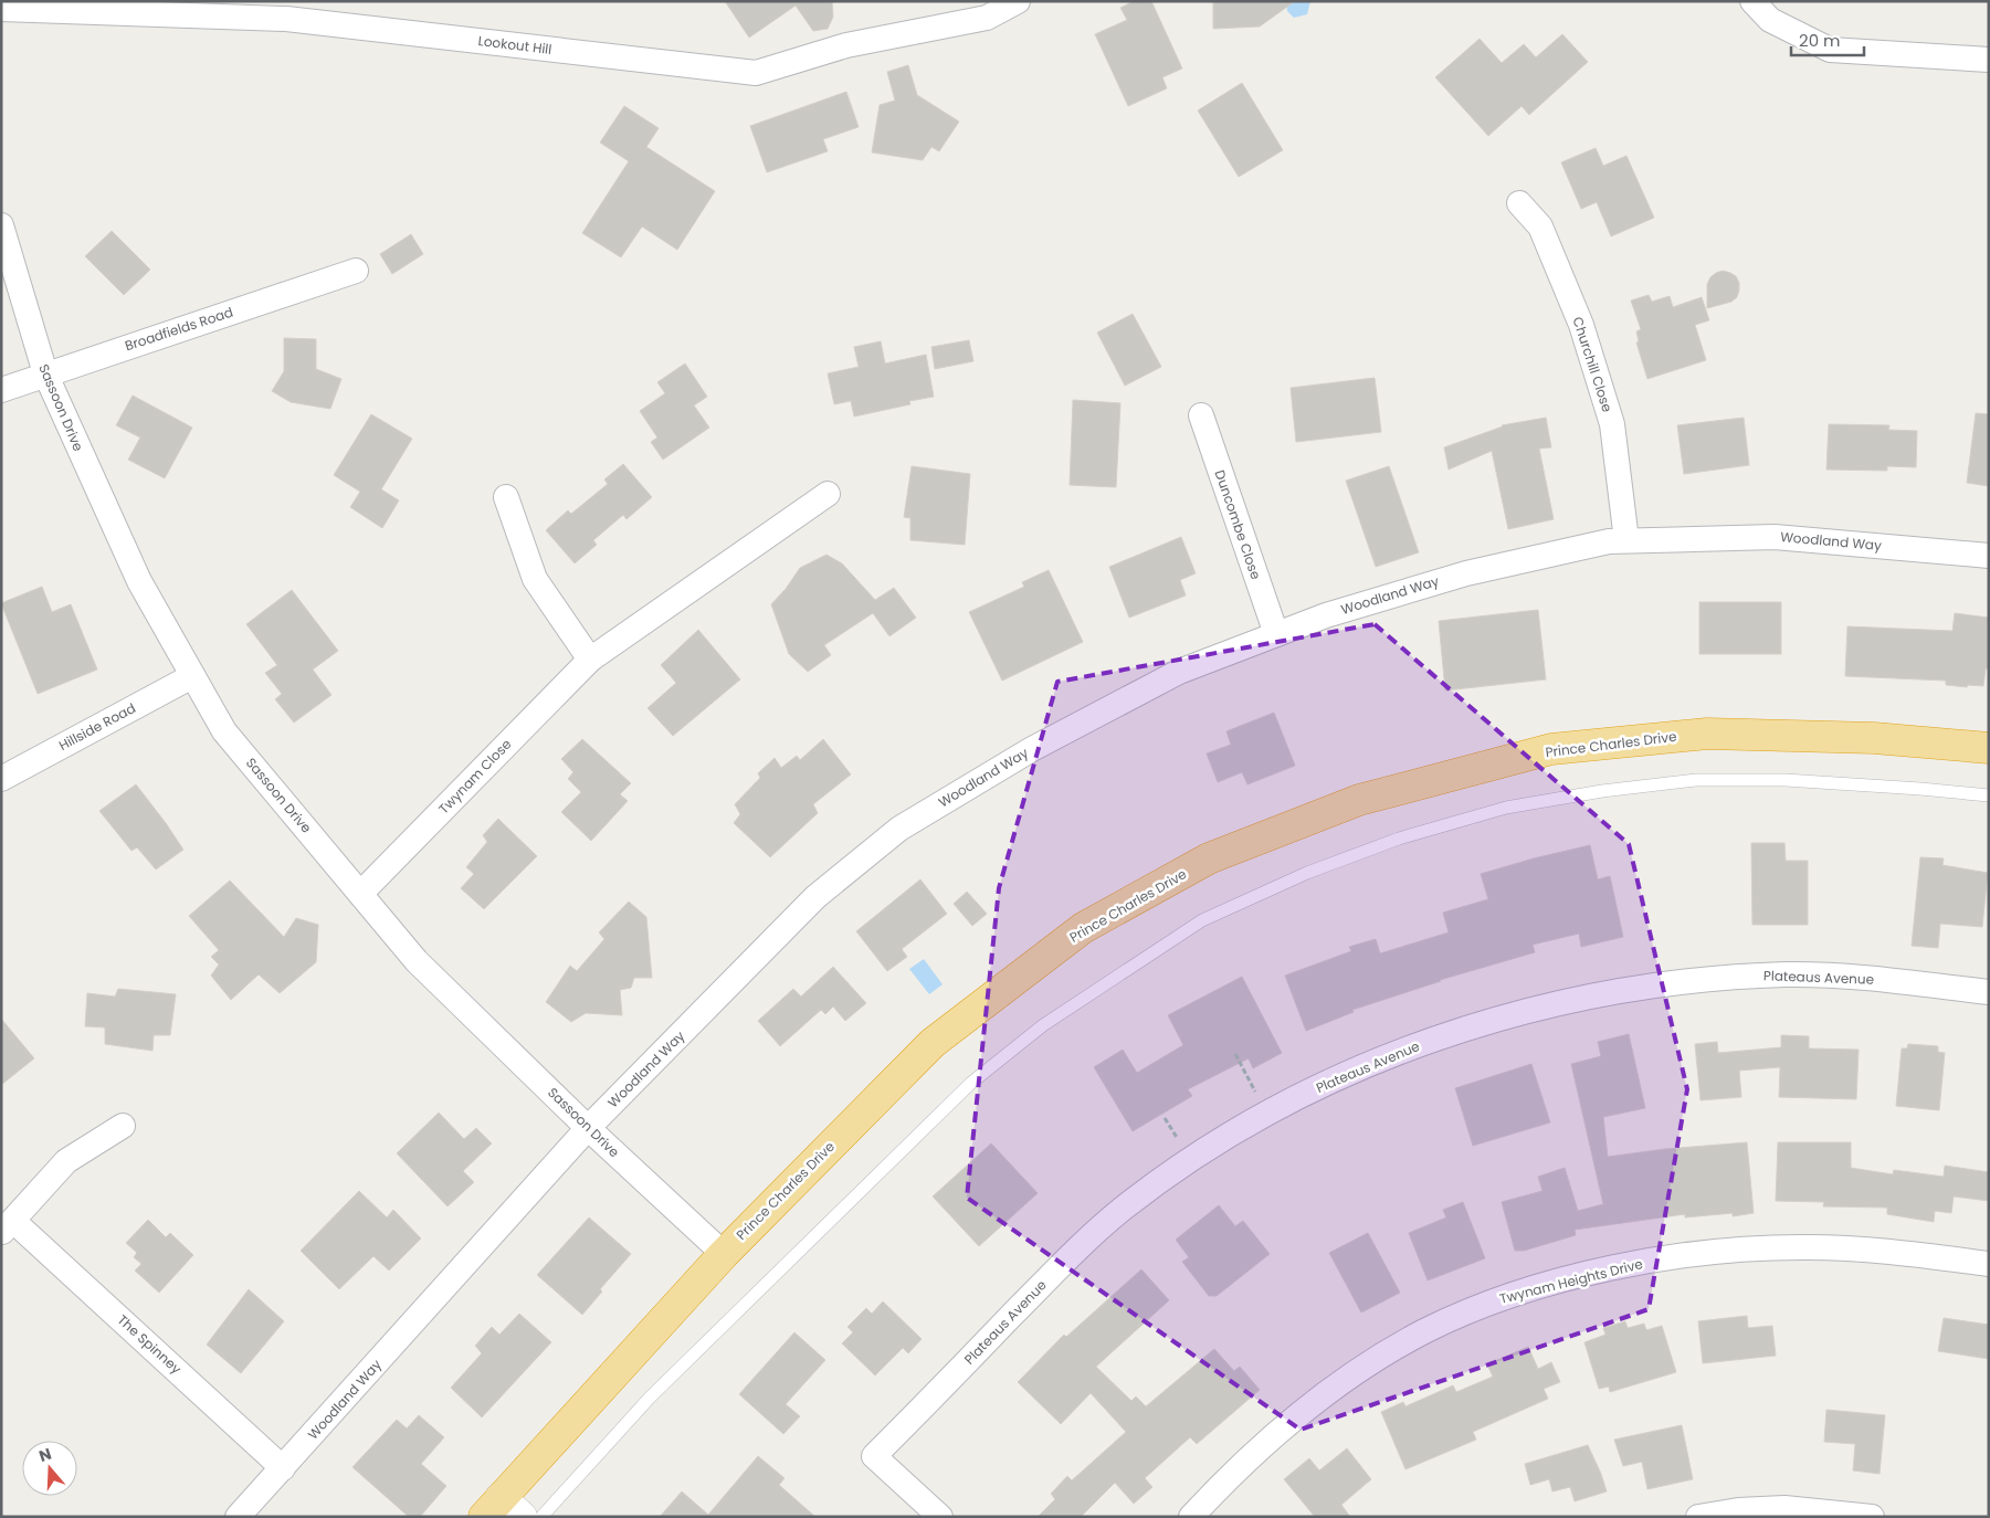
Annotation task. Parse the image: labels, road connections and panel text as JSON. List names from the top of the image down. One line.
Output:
{"streets":{"highway":["Prince Charles Drive"],"street":["Lookout Hill","Broadfields Road","Churchill Close","Sassoon Drive","Duncombe Close","Woodland Way","Hillside Road","Twynam Close","Plateaus Avenue","Twynam Heights Drive","The Spinney"]},"crossings":[["Broadfields Road","Sassoon Drive"],["Churchill Close","Woodland Way"],["Sassoon Drive","Woodland Way"],["Sassoon Drive","Hillside Road"],["Sassoon Drive","Prince Charles Drive"],["Sassoon Drive","Twynam Close"],["Duncombe Close","Woodland Way"],["Woodland Way","The Spinney"]],"scale_bar":"20 m","north":"top"}
